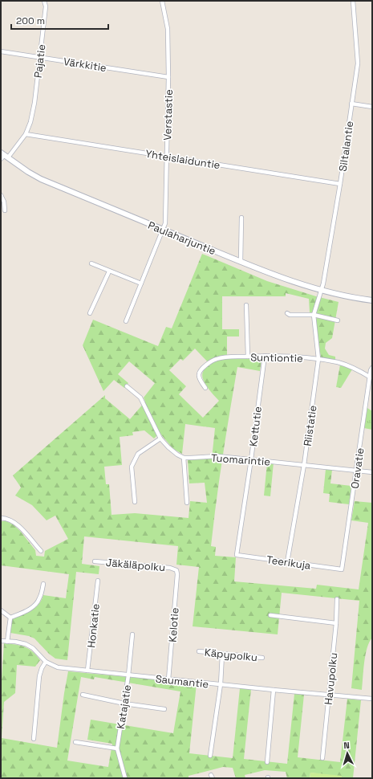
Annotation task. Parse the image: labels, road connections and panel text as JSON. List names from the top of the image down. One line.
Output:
{"streets":{"main road":["Paulaharjuntie"],"street":["Pajatie","Värkkitie","Verstastie","Siltalantie","Yhteislaiduntie","Suntiontie","Riistatie","Kettutie","Tuomarintie","Oravatie","Teerikuja","Jäkäläpolku","Kelotie","Honkatie","Käpypolku","Havupolku","Saumantie","Katajatie"]},"crossings":[["Pajatie","Värkkitie"],["Pajatie","Yhteislaiduntie"],["Pajatie","Paulaharjuntie"],["Värkkitie","Verstastie"],["Verstastie","Yhteislaiduntie"],["Verstastie","Paulaharjuntie"],["Siltalantie","Yhteislaiduntie"],["Siltalantie","Paulaharjuntie"],["Siltalantie","Riistatie"],["Paulaharjuntie","Riistatie"],["Suntiontie","Riistatie"],["Suntiontie","Kettutie"],["Suntiontie","Oravatie"],["Riistatie","Tuomarintie"],["Riistatie","Teerikuja"],["Kettutie","Tuomarintie"],["Kettutie","Teerikuja"],["Tuomarintie","Oravatie"],["Oravatie","Teerikuja"],["Jäkäläpolku","Kelotie"],["Kelotie","Saumantie"],["Honkatie","Saumantie"],["Havupolku","Saumantie"],["Saumantie","Katajatie"]],"scale_bar":"200 m","north":"top"}
